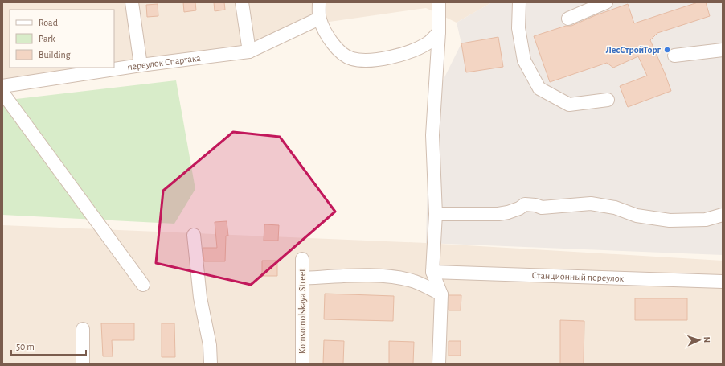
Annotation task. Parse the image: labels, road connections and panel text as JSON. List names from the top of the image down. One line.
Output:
{"streets":{"street":["переулок Спартака","Станционный переулок","Komsomolskaya Street"]},"places":["ЛесСтройТорг"],"legend":["Road","Park","Building"],"scale_bar":"50 m","north":"right"}
